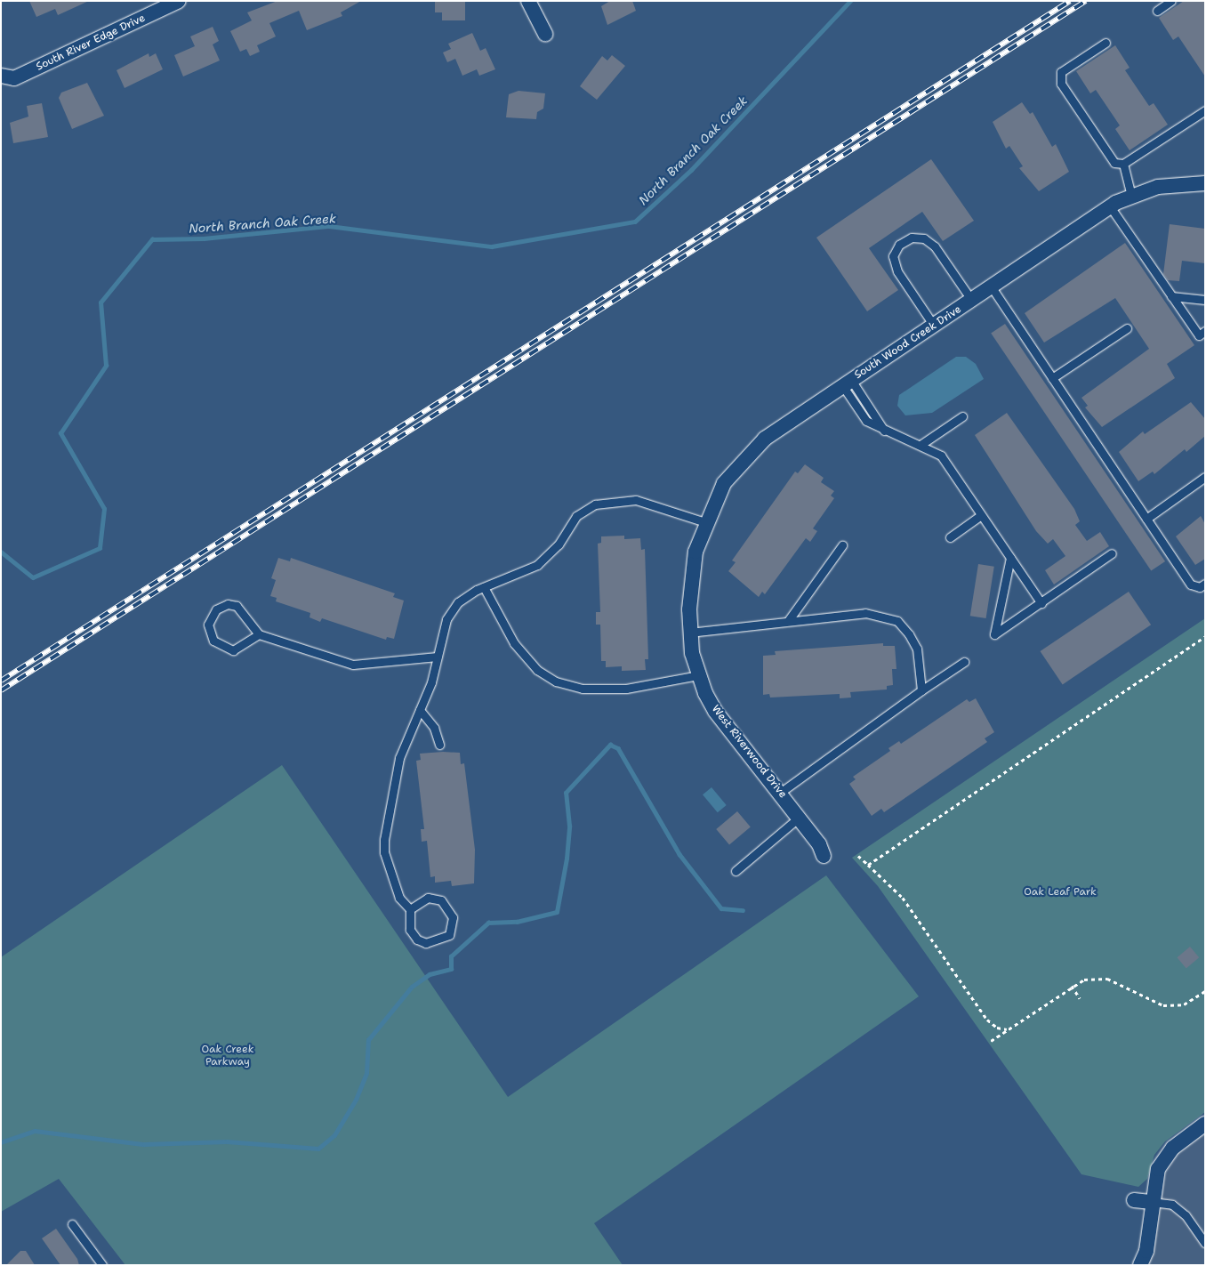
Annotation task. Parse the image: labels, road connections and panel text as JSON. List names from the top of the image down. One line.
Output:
{"streets":{"street":["South River Edge Drive","South Wood Creek Drive","West Riverwood Drive"]},"crossings":[["South Wood Creek Drive","West Riverwood Drive"]],"water":["North Branch Oak Creek"],"parks":["Oak Leaf Park","Oak Creek Parkway"]}
